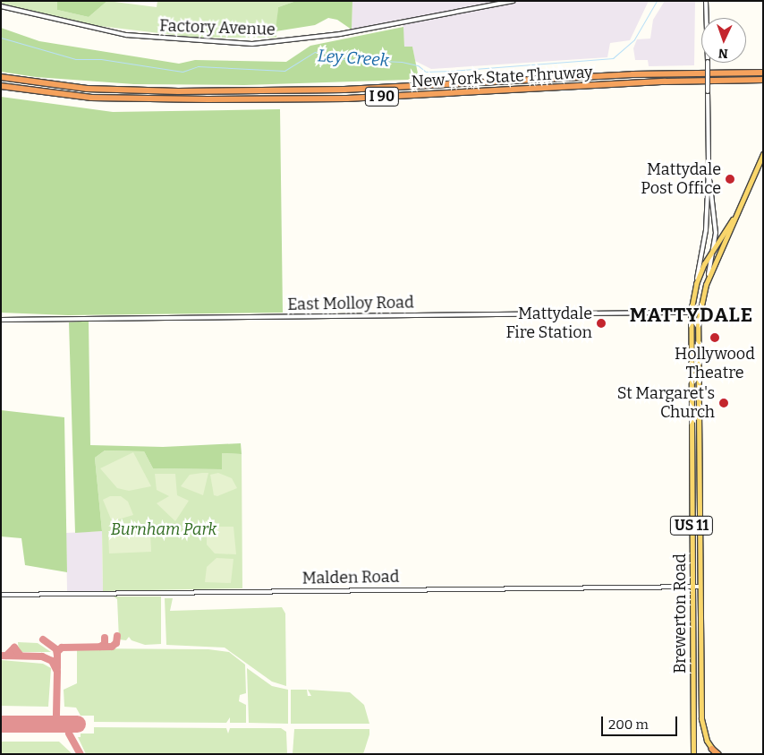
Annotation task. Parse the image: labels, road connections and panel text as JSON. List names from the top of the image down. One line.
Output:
{"streets":{"highway":["New York State Thruway","I 90"],"main road":["US 11","Brewerton Road"],"street":["Factory Avenue","East Molloy Road","Malden Road"]},"crossings":[["East Molloy Road","Brewerton Road"],["Malden Road","Brewerton Road"]],"districts":["MATTYDALE"],"water":["Ley Creek"],"parks":["Burnham Park"],"places":["Mattydale Post Office","Mattydale Fire Station","Hollywood Theatre","St Margaret's Church"],"scale_bar":"200 m","north":"bottom"}
